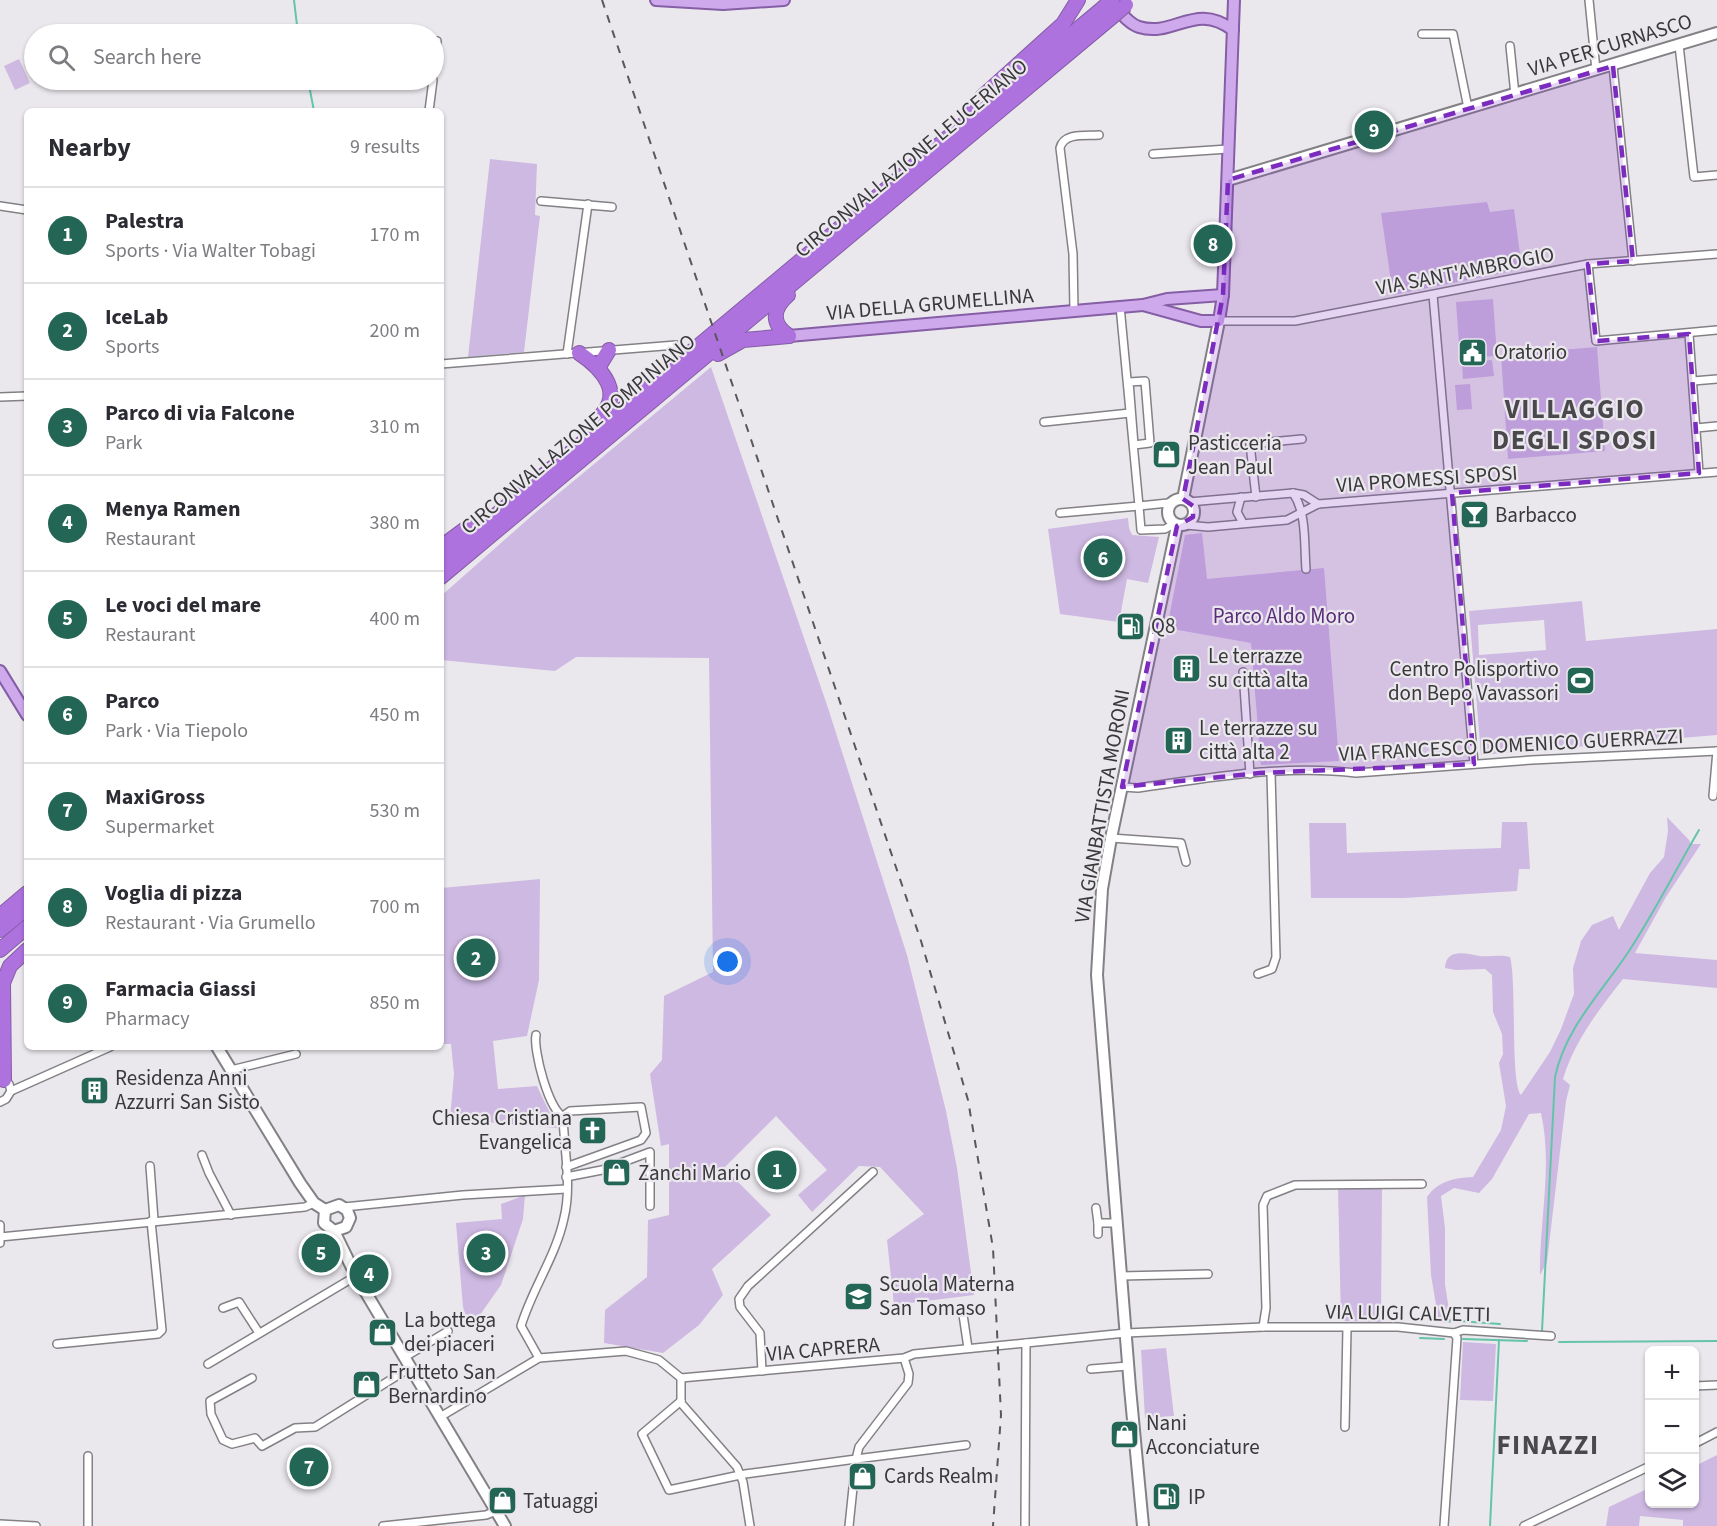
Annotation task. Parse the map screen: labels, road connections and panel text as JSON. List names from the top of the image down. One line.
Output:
{"streets":{"highway":["CIRCONVALLAZIONE LEUCERIANO","CIRCONVALLAZIONE POMPINIANO"],"main road":["VIA PER CURNASCO","VIA DELLA GRUMELLINA","VIA GIANBATTISTA MORONI"],"street":["VIA SANT'AMBROGIO","VIA PROMESSI SPOSI","VIA FRANCESCO DOMENICO GUERRAZZI","VIA LUIGI CALVETTI","VIA CAPRERA"]},"crossings":[["CIRCONVALLAZIONE LEUCERIANO","CIRCONVALLAZIONE POMPINIANO"],["VIA SANT'AMBROGIO","VIA DELLA GRUMELLINA"],["VIA SANT'AMBROGIO","VIA GIANBATTISTA MORONI"],["VIA DELLA GRUMELLINA","VIA GIANBATTISTA MORONI"],["VIA PROMESSI SPOSI","VIA GIANBATTISTA MORONI"],["VIA FRANCESCO DOMENICO GUERRAZZI","VIA GIANBATTISTA MORONI"],["VIA GIANBATTISTA MORONI","VIA LUIGI CALVETTI"],["VIA LUIGI CALVETTI","VIA CAPRERA"]],"districts":["VILLAGGIO DEGLI SPOSI","FINAZZI"],"parks":["Parco Aldo Moro"],"places":{"public building":["Oratorio"],"shop":["Pasticceria Jean Paul","Zanchi Mario","La bottega dei piaceri","Frutteto San Bernardino","Nani Acconciature","Cards Realm","Tatuaggi"],"bar":["Barbacco"],"fuel station":["Q8","IP"],"building":["Le terrazze su città alta","Le terrazze su città alta 2","Residenza Anni Azzurri San Sisto"],"sports":["Centro Polisportivo don Bepo Vavassori"],"church":["Chiesa Cristiana Evangelica"],"school or university":["Scuola Materna San Tomaso"]},"page":{"search":"Search here","pins":["9","8","6","2","1","3","5","4","7"],"heading":["Nearby","9 results"],"list":[{"mark":"1","name":"Palestra","note":"Sports · Via Walter Tobagi","value":"170 m"},{"mark":"2","name":"IceLab","note":"Sports","value":"200 m"},{"mark":"3","name":"Parco di via Falcone","note":"Park","value":"310 m"},{"mark":"4","name":"Menya Ramen","note":"Restaurant","value":"380 m"},{"mark":"5","name":"Le voci del mare","note":"Restaurant","value":"400 m"},{"mark":"6","name":"Parco","note":"Park · Via Tiepolo","value":"450 m"},{"mark":"7","name":"MaxiGross","note":"Supermarket","value":"530 m"},{"mark":"8","name":"Voglia di pizza","note":"Restaurant · Via Grumello","value":"700 m"},{"mark":"9","name":"Farmacia Giassi","note":"Pharmacy","value":"850 m"}],"map_buttons":["+","−"]}}
